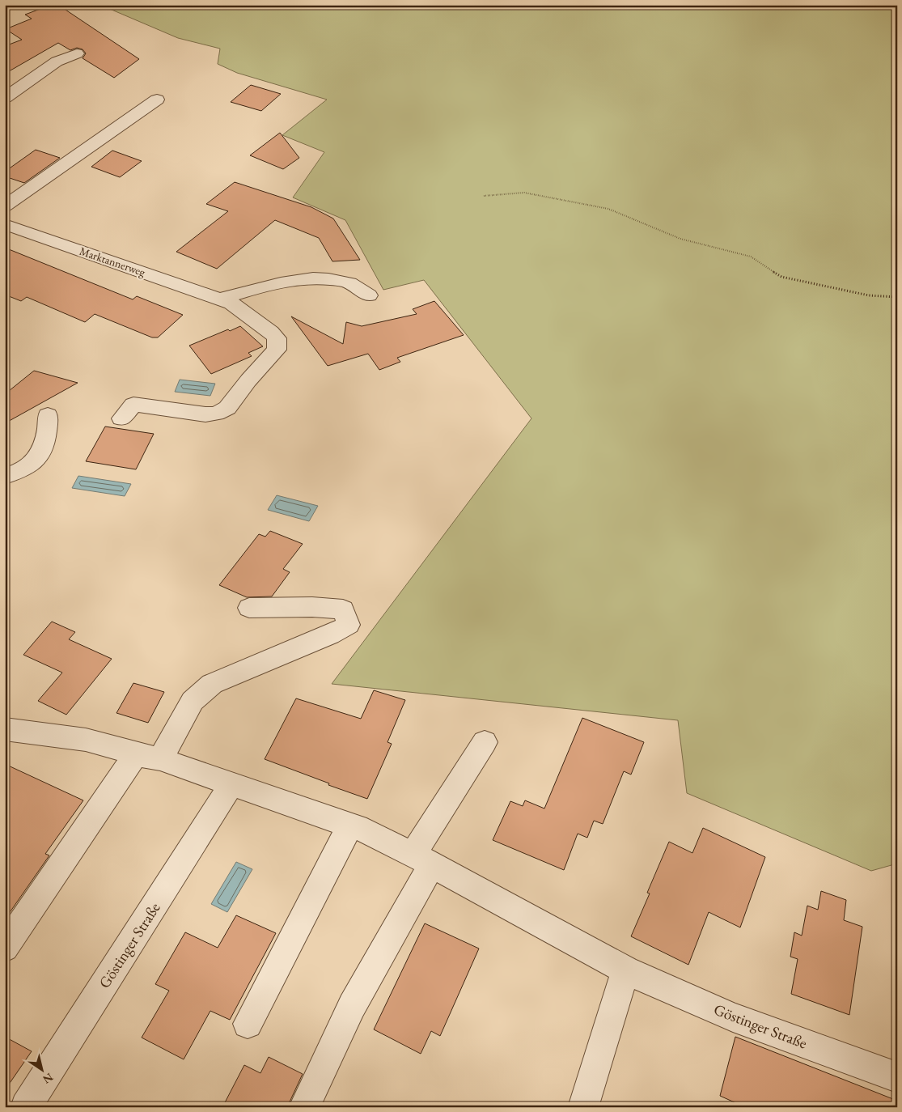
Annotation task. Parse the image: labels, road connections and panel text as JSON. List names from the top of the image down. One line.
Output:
{"streets":{"street":["Marktannerweg","Göstinger Straße"]},"north":"bottom right"}
